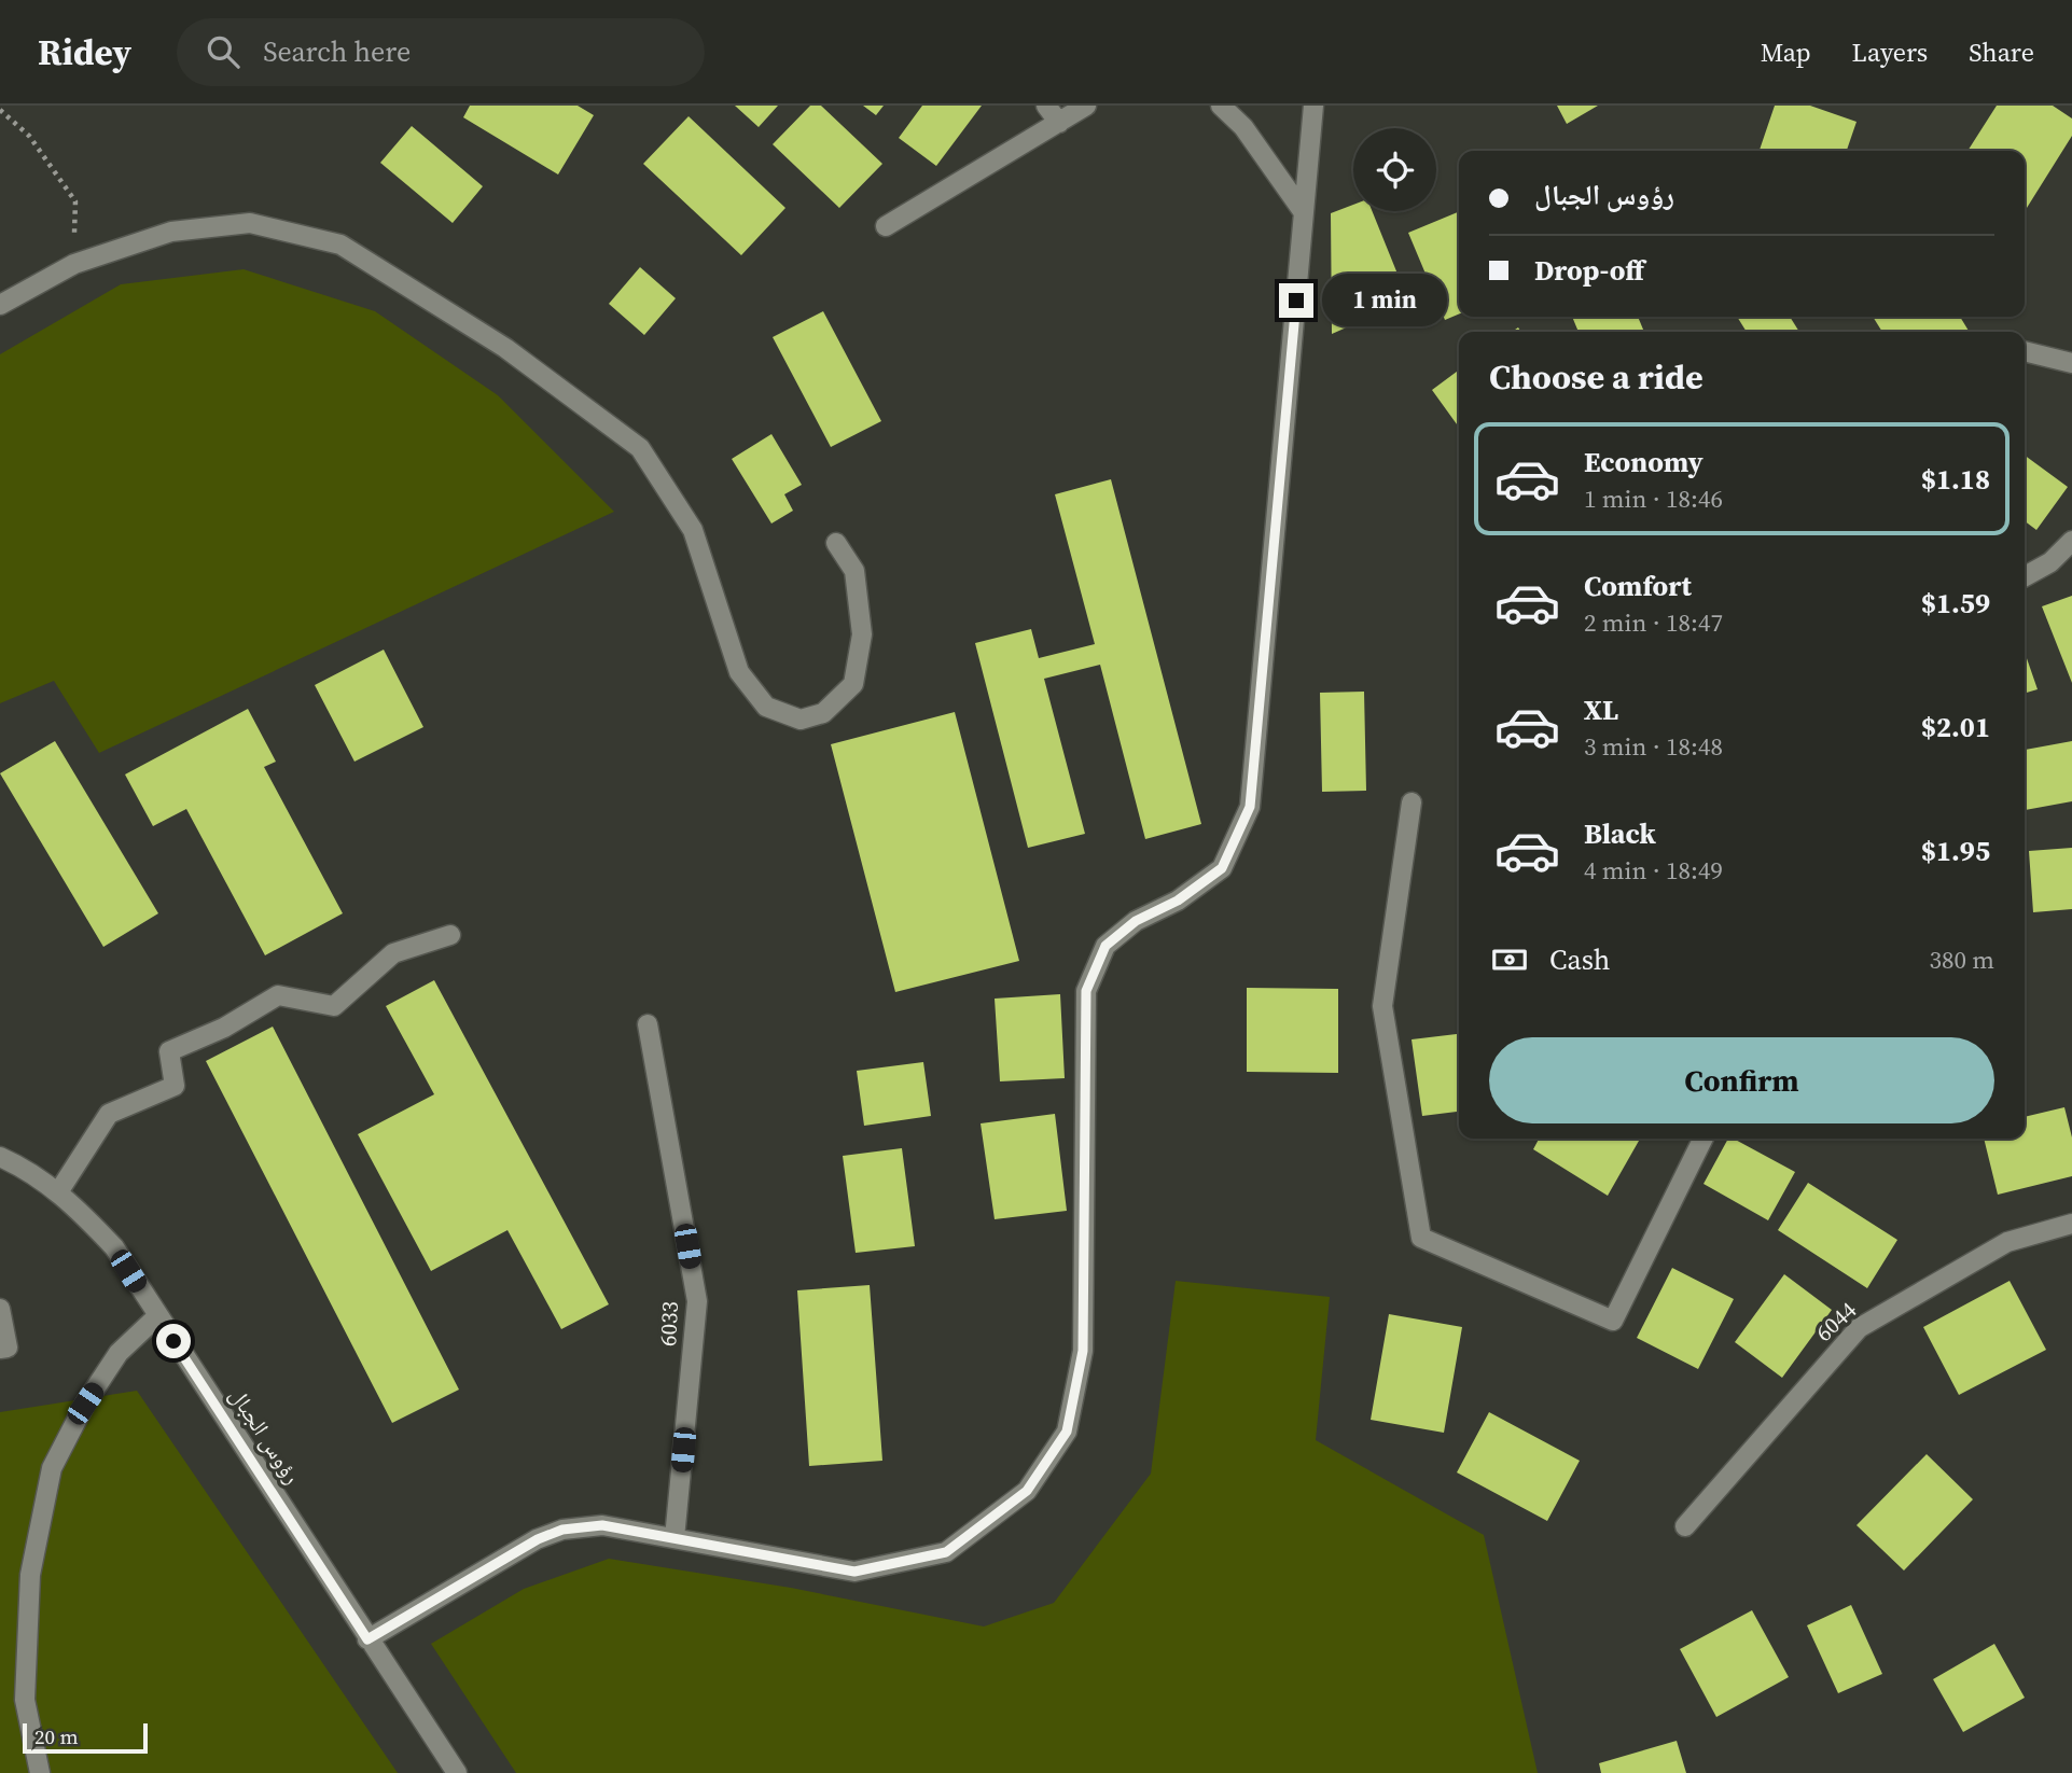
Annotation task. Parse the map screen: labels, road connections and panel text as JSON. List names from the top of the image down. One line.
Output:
{"streets":{"street":["6044","6033","رؤوس الجبال"]},"scale_bar":"20 m","page":{"header":"Ridey","search":"Search here","nav":["Map","Layers","Share"],"banner":["رؤوس الجبال","Drop-off"],"bubble":"1 min","heading":"Choose a ride","list":[{"name":"Economy","note":"1 min · 18:46","value":"$1.18"},{"name":"Comfort","note":"2 min · 18:47","value":"$1.59"},{"name":"XL","note":"3 min · 18:48","value":"$2.01"},{"name":"Black","note":"4 min · 18:49","value":"$1.95"}],"pay":["Cash","380 m"],"buttons":"Confirm","scale":"20 m"}}
